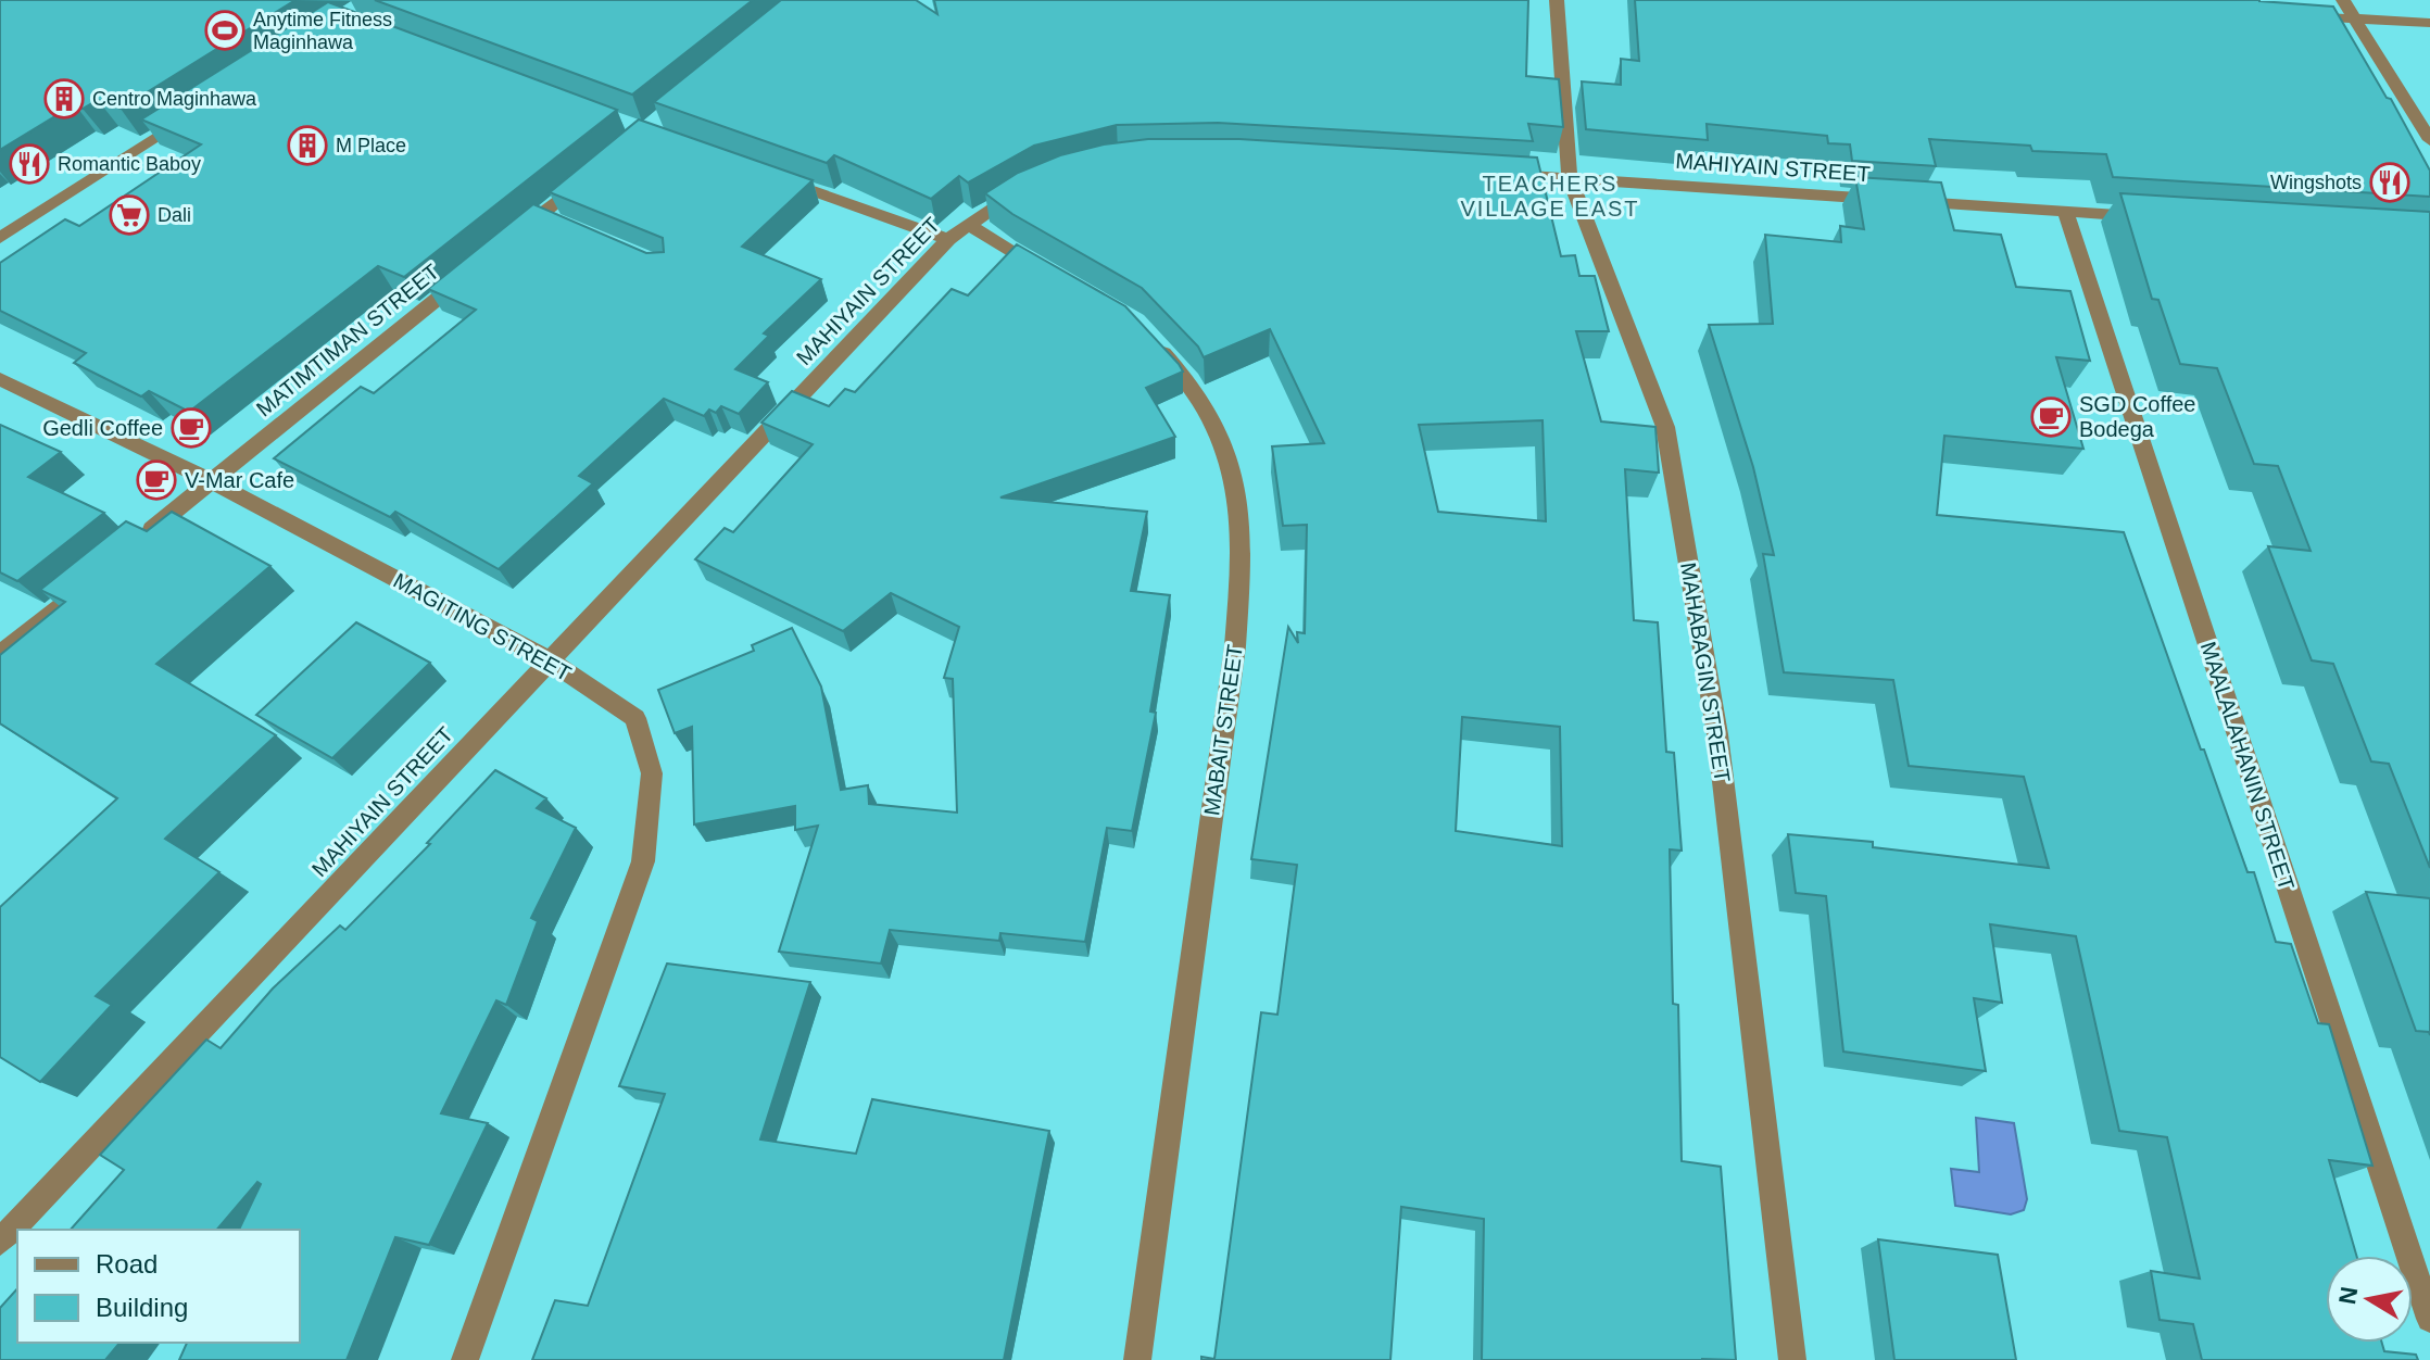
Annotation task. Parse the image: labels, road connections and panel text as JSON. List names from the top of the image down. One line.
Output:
{"streets":{"street":["MAHIYAIN STREET","MATIMTIMAN STREET","MAGITING STREET","MAHABAGIN STREET","MABAIT STREET","MAALALAHANIN STREET"]},"crossings":[["MAHIYAIN STREET","MAGITING STREET"],["MAHIYAIN STREET","MAHABAGIN STREET"],["MAHIYAIN STREET","MAALALAHANIN STREET"],["MATIMTIMAN STREET","MAGITING STREET"]],"districts":["TEACHERS VILLAGE EAST"],"places":{"sports":["Anytime Fitness Maginhawa"],"building":["Centro Maginhawa","M Place"],"restaurant":["Romantic Baboy","Wingshots"],"supermarket":["Dali"],"cafe":["SGD Coffee Bodega","Gedli Coffee","V-Mar Cafe"]},"legend":["Road","Building"],"north":"left"}
